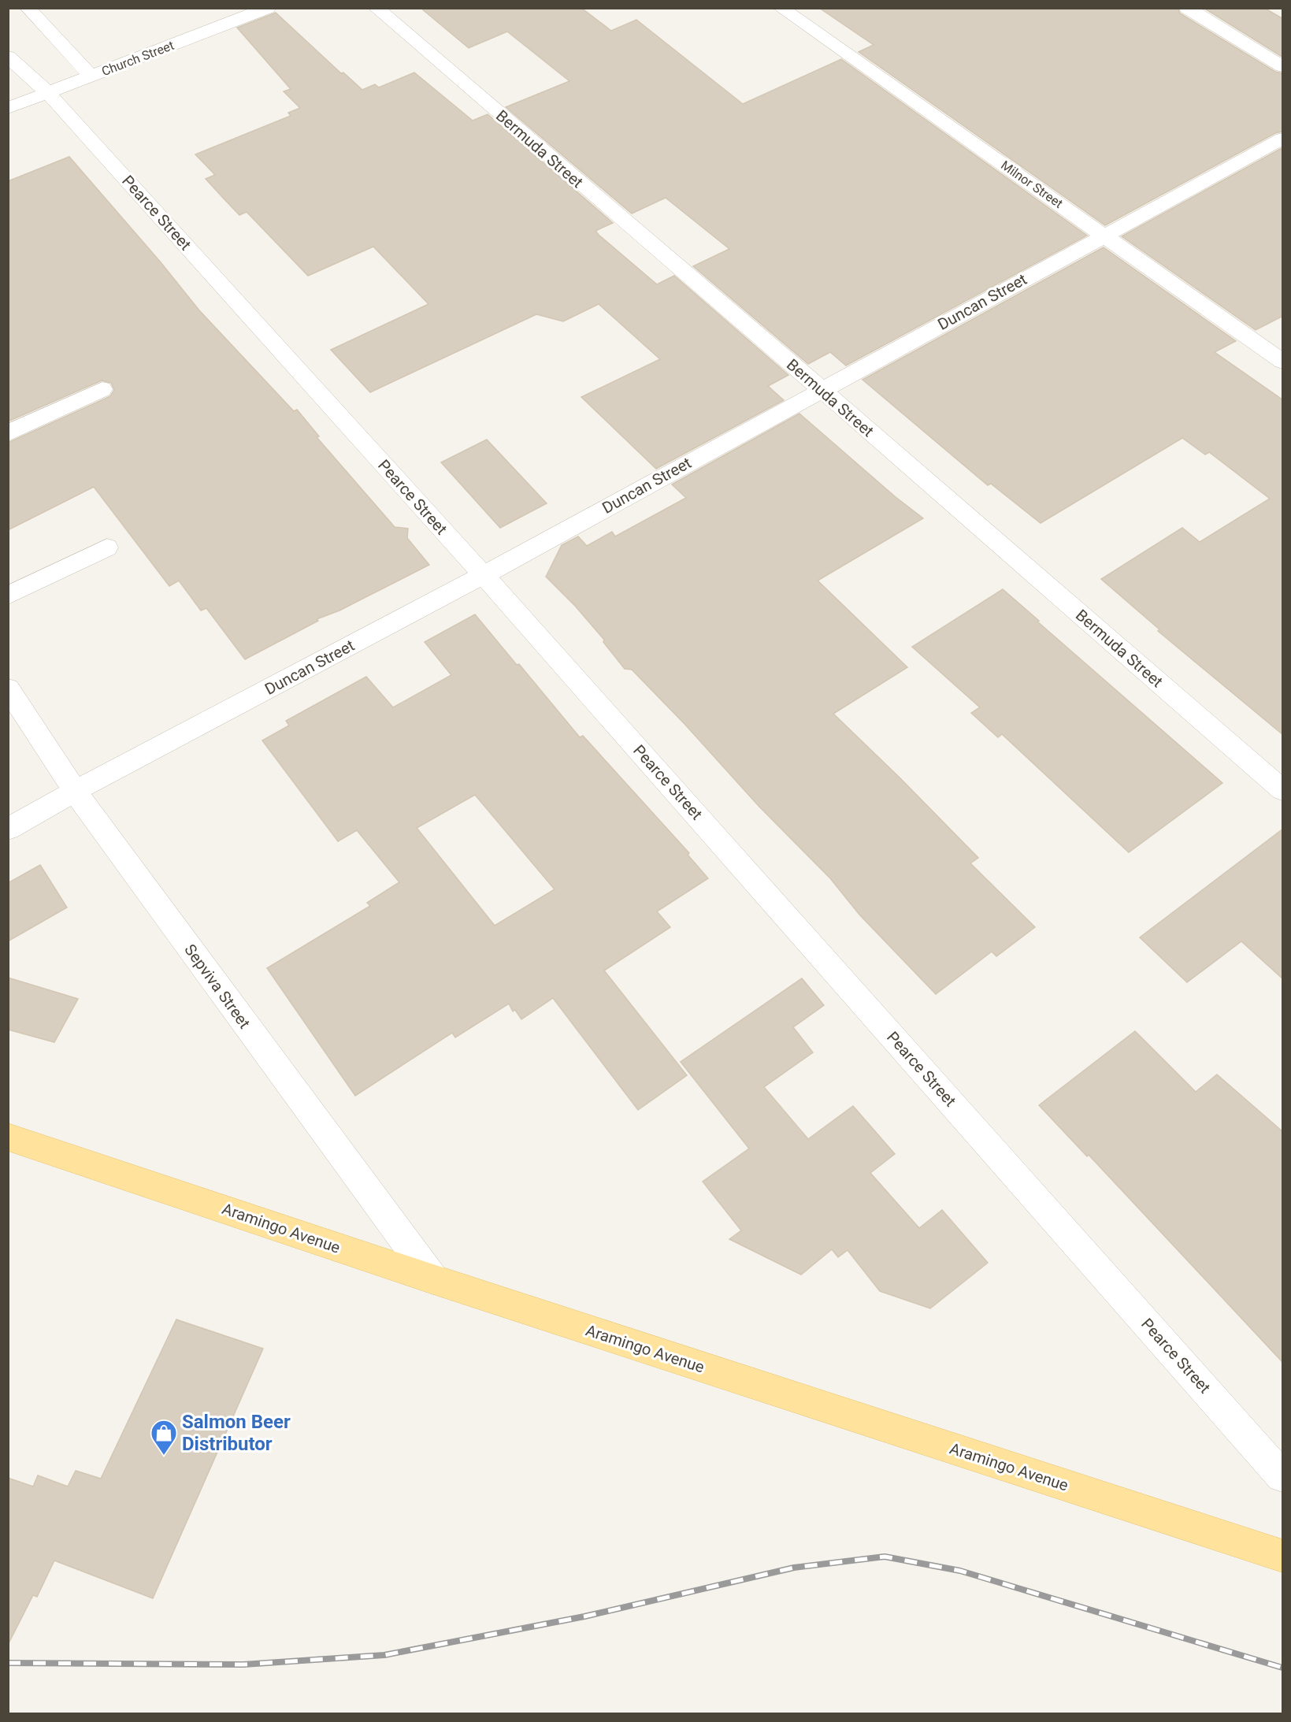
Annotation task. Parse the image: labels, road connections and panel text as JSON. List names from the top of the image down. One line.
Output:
{"streets":{"main road":["Aramingo Avenue"],"street":["Church Street","Bermuda Street","Milnor Street","Pearce Street","Duncan Street","Sepviva Street"]},"crossings":[["Church Street","Pearce Street"],["Bermuda Street","Duncan Street"],["Milnor Street","Duncan Street"],["Pearce Street","Duncan Street"],["Duncan Street","Sepviva Street"],["Sepviva Street","Aramingo Avenue"]],"places":{"shop":["Salmon Beer Distributor"]}}
